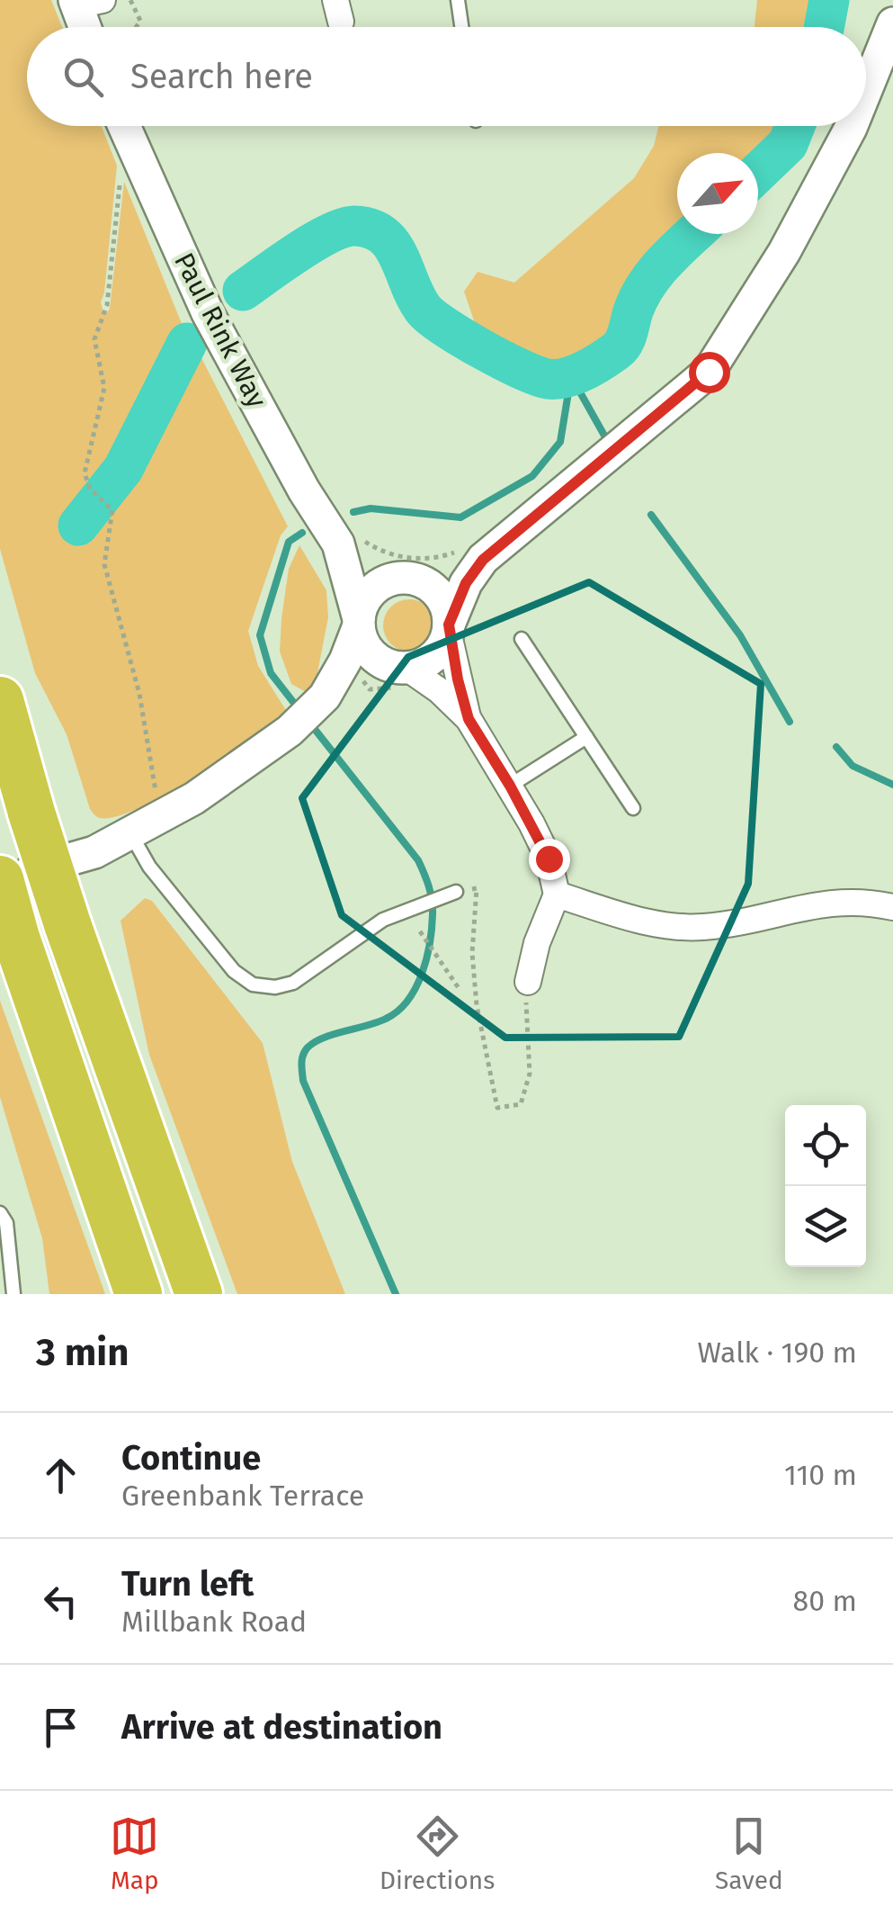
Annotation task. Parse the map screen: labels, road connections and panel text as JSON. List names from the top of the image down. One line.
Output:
{"streets":{"street":["Paul Rink Way"]},"north":"top right","page":{"search":"Search here","heading":["3 min","Walk · 190 m"],"list":[["Continue","Greenbank Terrace","110 m"],["Turn left","Millbank Road","80 m"],"Arrive at destination"],"nav":["Map","Directions","Saved"]}}
